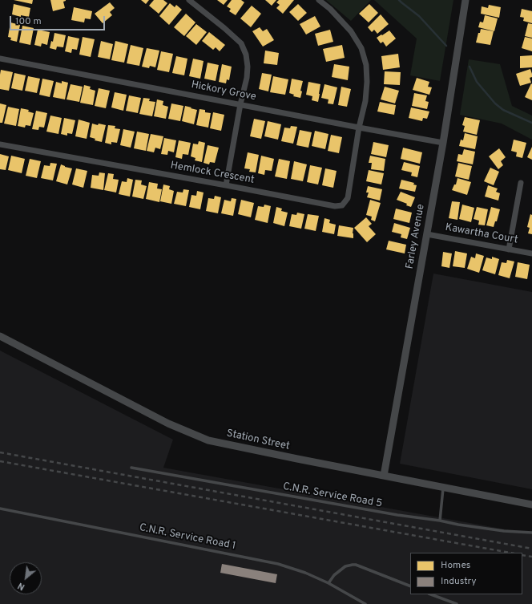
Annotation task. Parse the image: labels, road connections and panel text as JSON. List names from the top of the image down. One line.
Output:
{"streets":{"street":["Hickory Grove","Hemlock Crescent","Kawartha Court","Farley Avenue","Station Street"],"lane":["C.N.R. Service Road 5","C.N.R. Service Road 1"]},"crossings":[["Hickory Grove","Hemlock Crescent"],["Hickory Grove","Farley Avenue"],["Kawartha Court","Farley Avenue"],["Farley Avenue","Station Street"]],"legend":["Homes","Industry"],"scale_bar":"100 m","north":"bottom left"}
